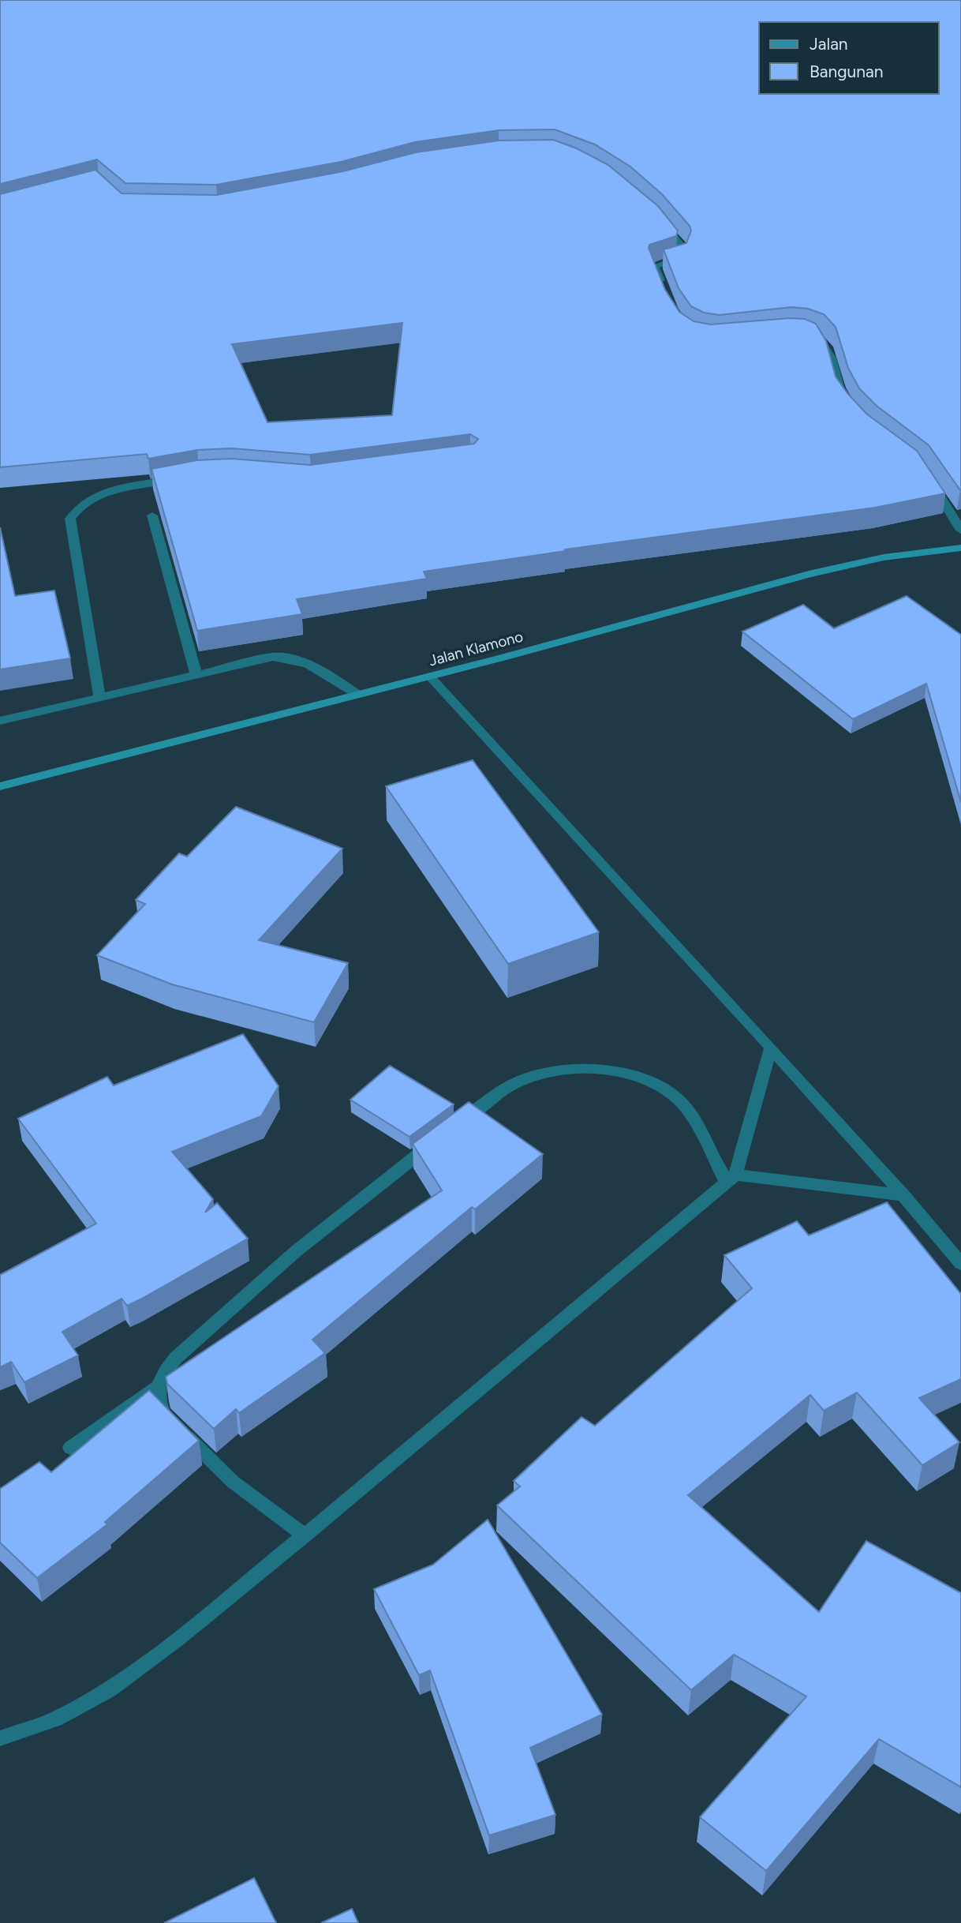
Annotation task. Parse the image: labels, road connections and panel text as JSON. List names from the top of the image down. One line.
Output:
{"streets":{"main road":["Jalan Klamono"]},"legend":["Jalan","Bangunan"]}
